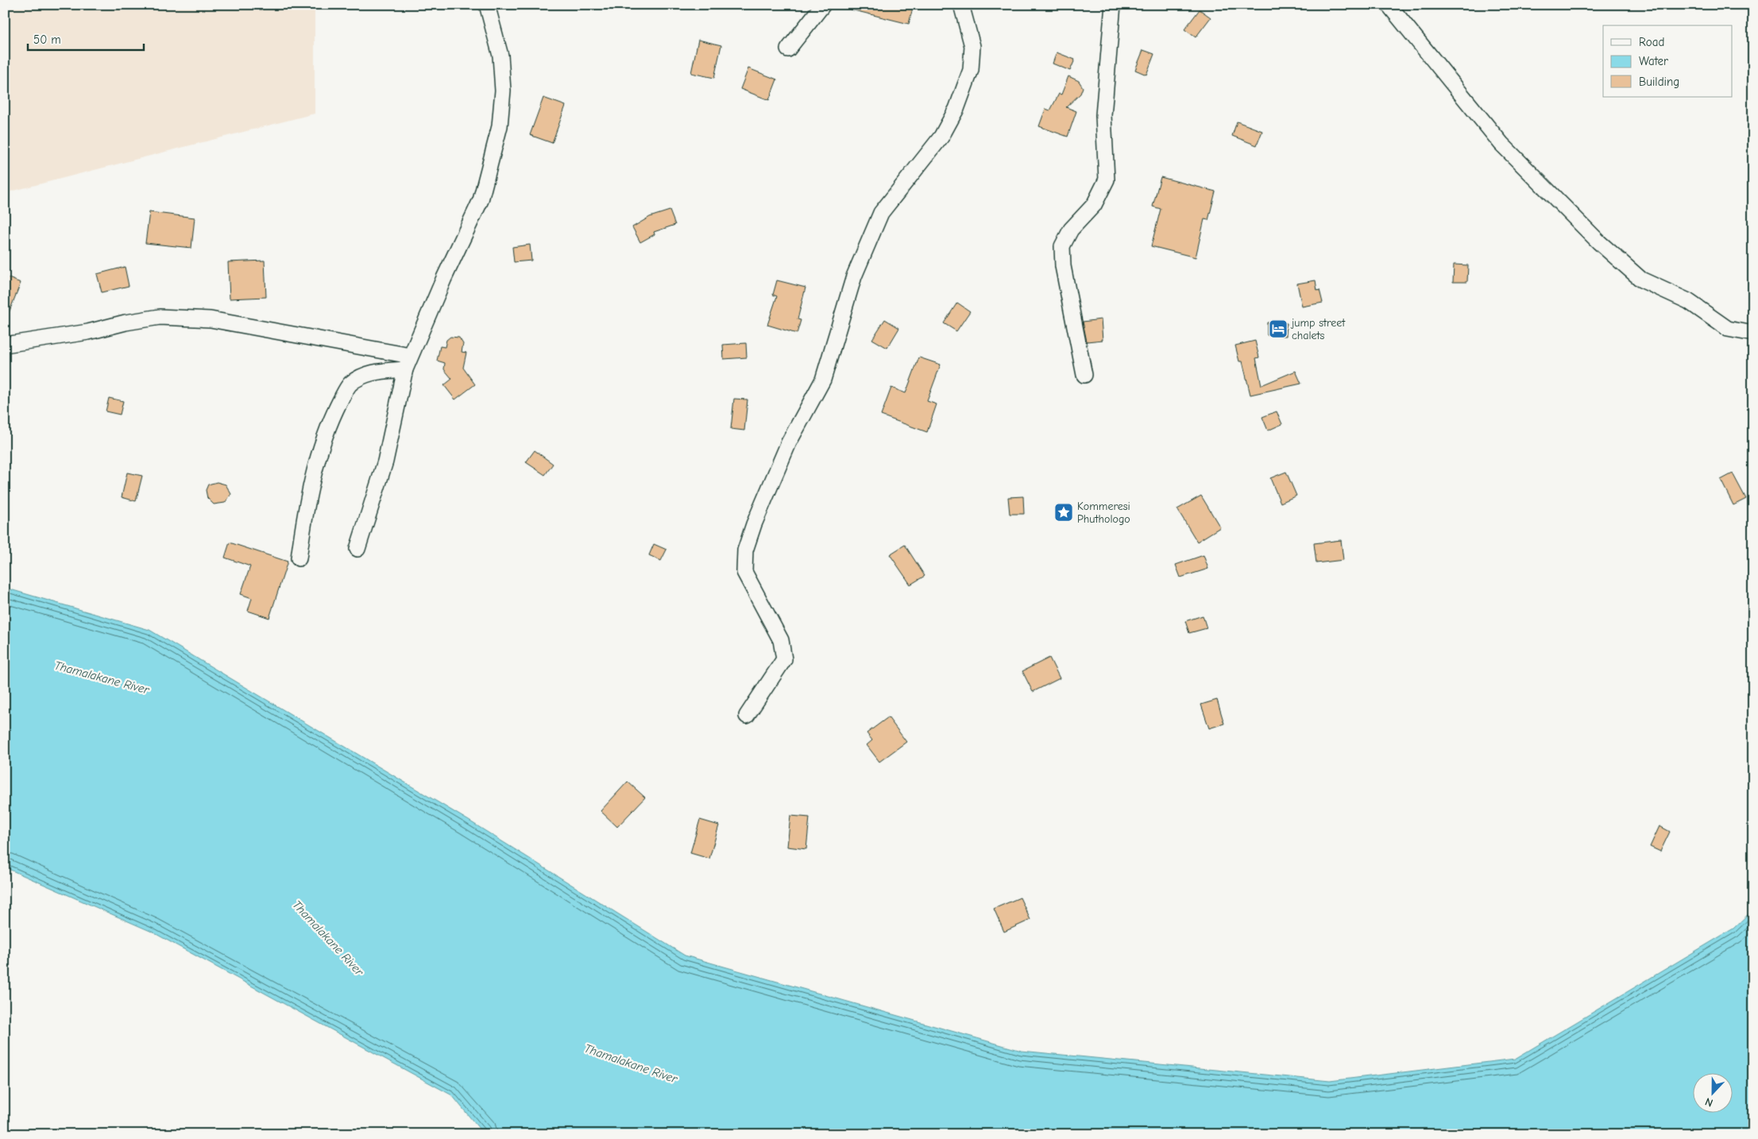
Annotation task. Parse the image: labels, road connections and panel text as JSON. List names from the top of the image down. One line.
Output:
{"water":["Thamalakane River"],"places":{"hotel":["jump street chalets"],"place":["Kommeresi Phuthologo"]},"legend":["Road","Water","Building"],"scale_bar":"50 m","north":"bottom"}
